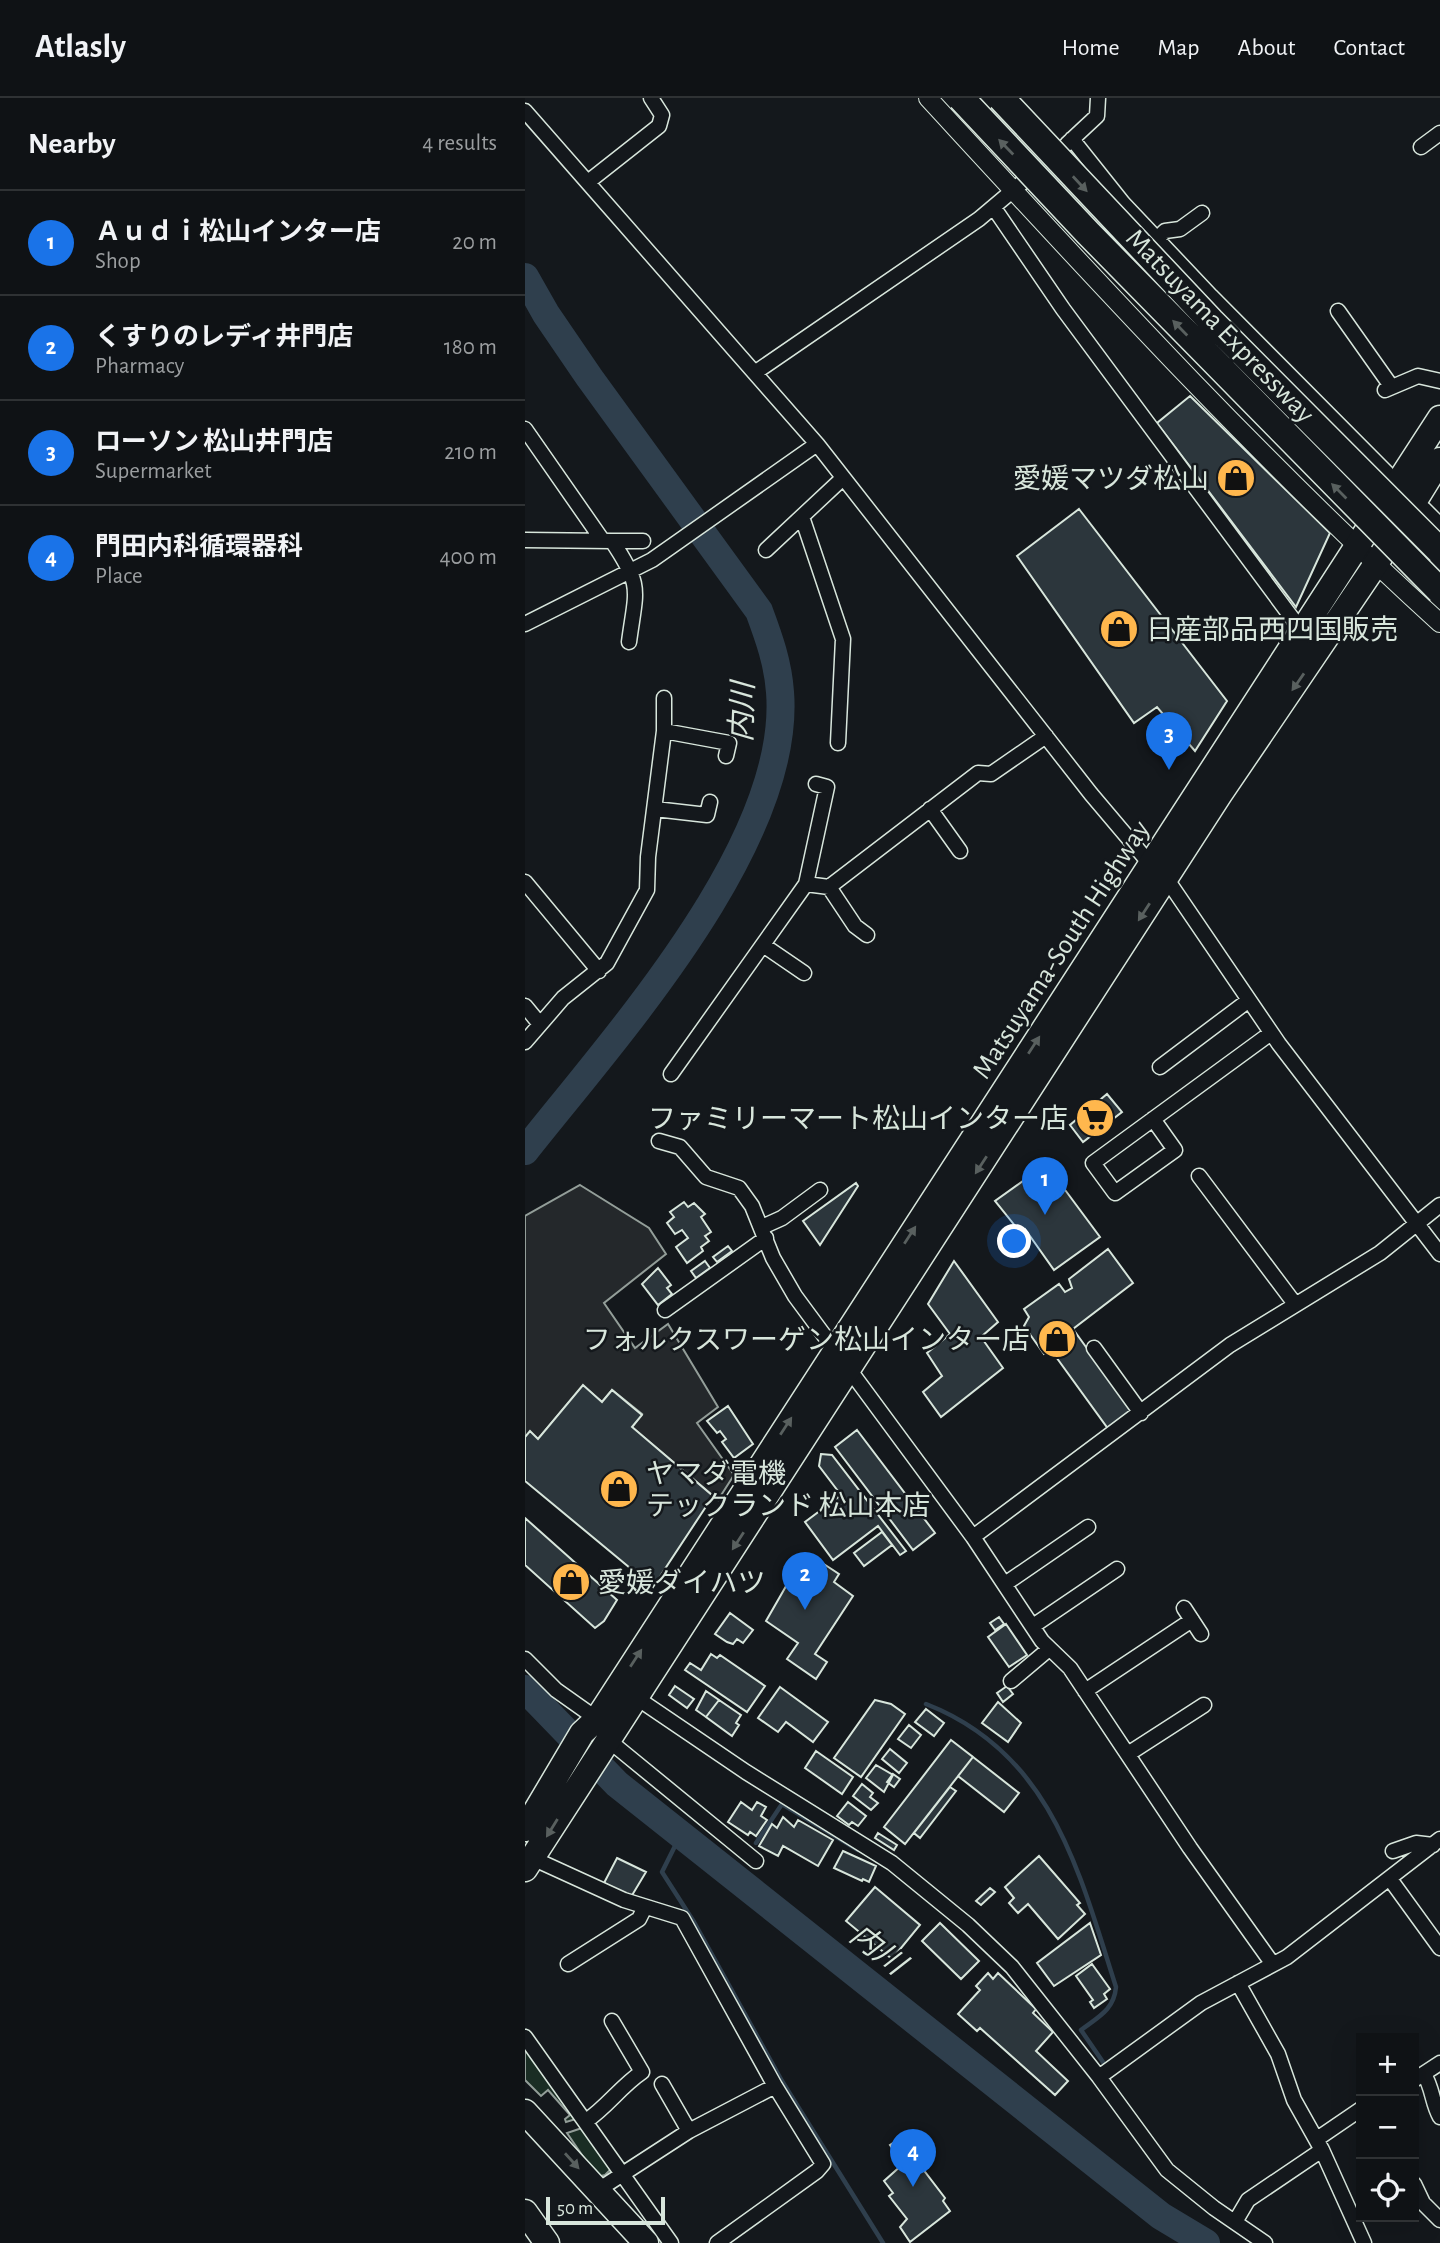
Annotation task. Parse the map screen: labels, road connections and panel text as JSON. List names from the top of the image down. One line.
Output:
{"streets":{"highway":["Matsuyama Expressway","Matsuyama-South Highway"]},"water":["内川"],"places":{"shop":["愛媛マツダ松山","日産部品西四国販売","フォルクスワーゲン松山インター店","ヤマダ電機 テックランド 松山本店","愛媛ダイハツ"],"supermarket":["ファミリーマート松山インター店"]},"scale_bar":"50 m","page":{"header":"Atlasly","nav":["Home","Map","About","Contact"],"heading":["Nearby","4 results"],"list":[{"mark":"1","name":"Ａｕｄｉ松山インター店","note":"Shop","value":"20 m"},{"mark":"2","name":"くすりのレディ井門店","note":"Pharmacy","value":"180 m"},{"mark":"3","name":"ローソン 松山井門店","note":"Supermarket","value":"210 m"},{"mark":"4","name":"門田内科循環器科","note":"Place","value":"400 m"}],"pins":["3","1","2","4"],"map_buttons":["+","−"],"scale":"50 m"}}
